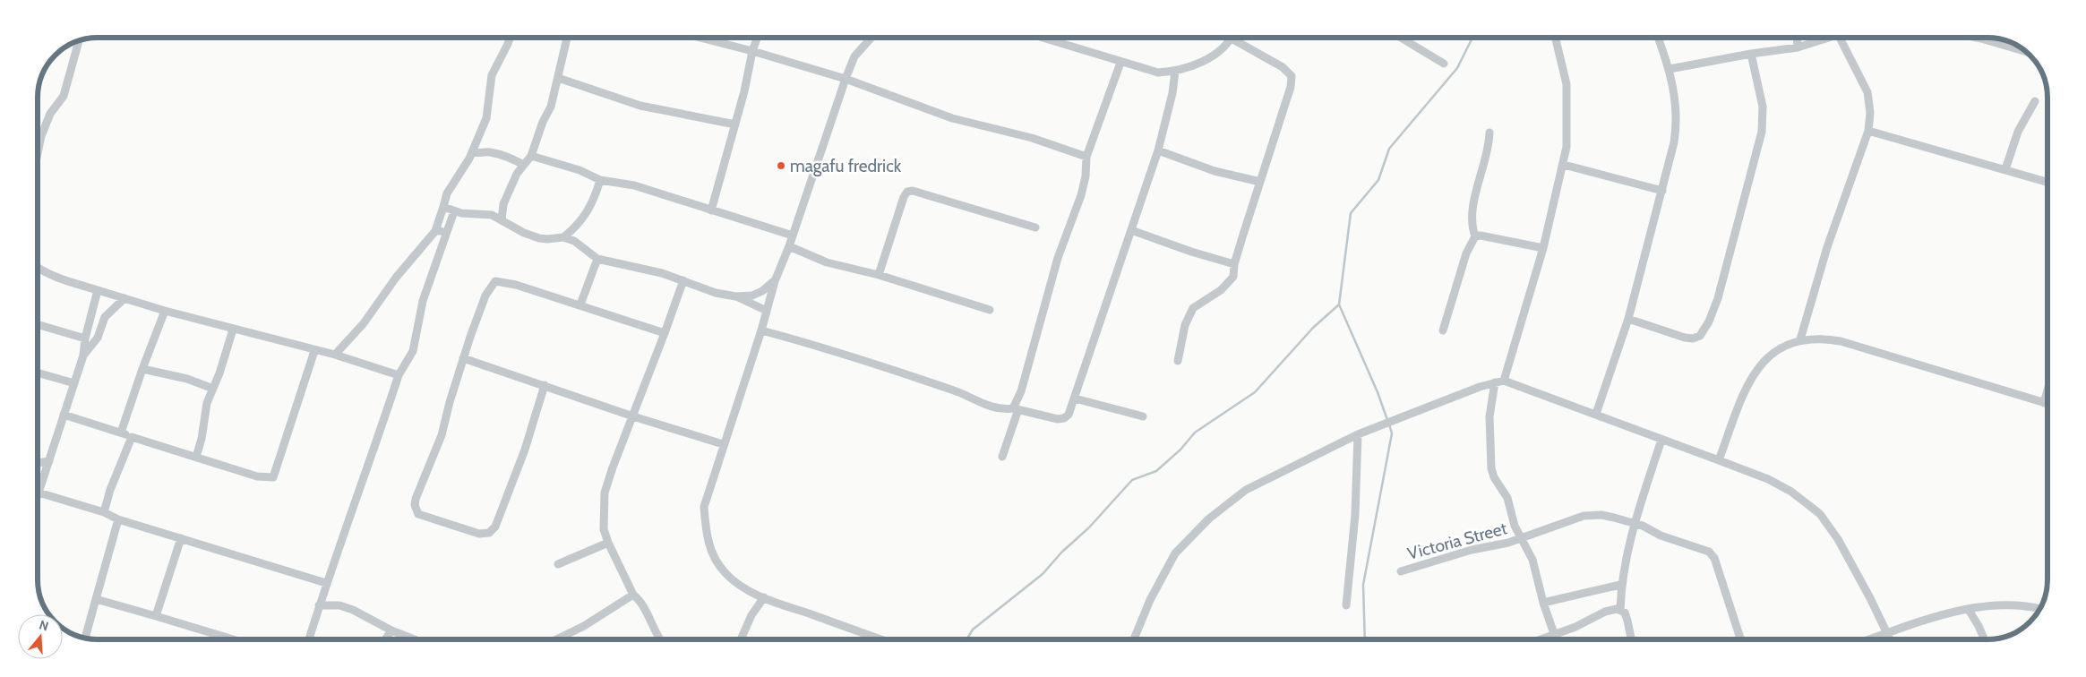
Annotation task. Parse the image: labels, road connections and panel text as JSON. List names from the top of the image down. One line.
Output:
{"streets":{"street":["Victoria Street"]},"places":["magafu fredrick"],"north":"top"}
